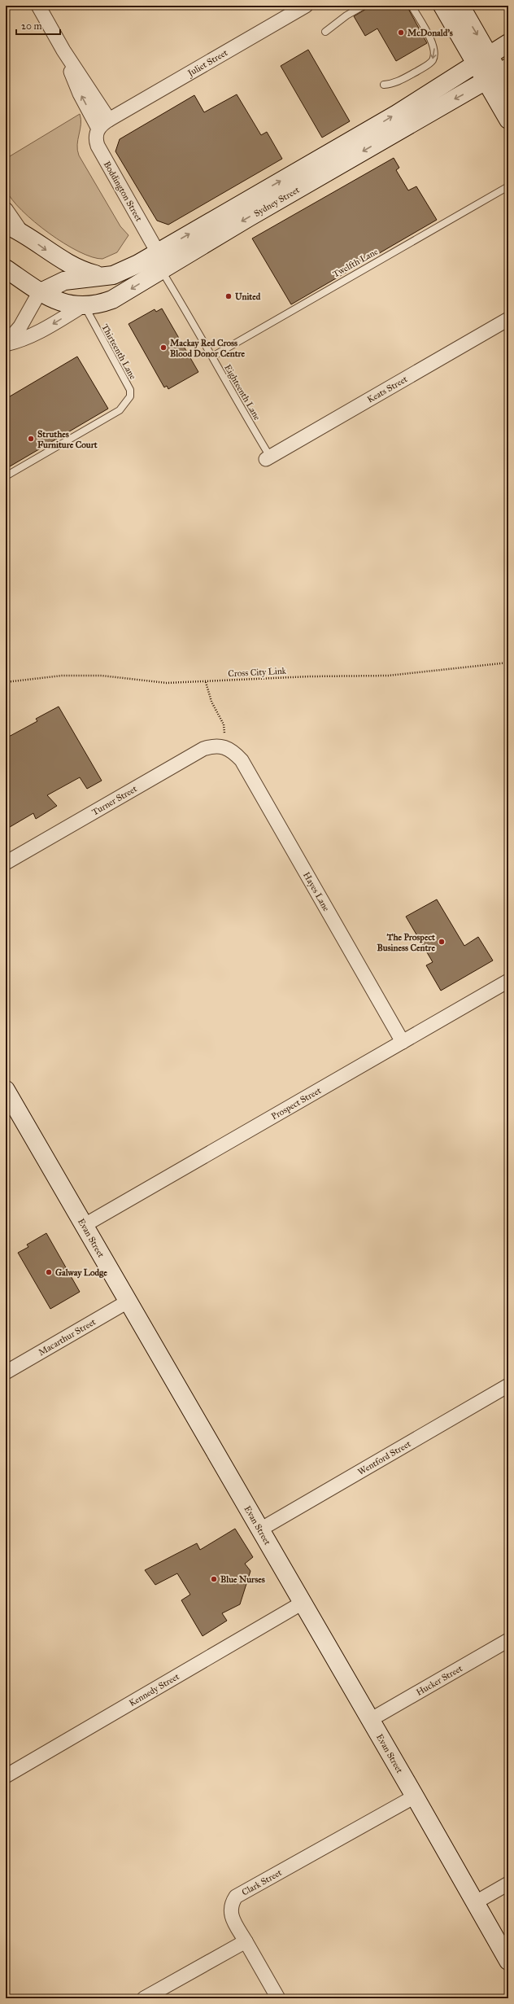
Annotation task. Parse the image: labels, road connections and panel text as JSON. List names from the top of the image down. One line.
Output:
{"streets":{"main road":["Sydney Street","Evan Street"],"street":["Juliet Street","Boddington Street","Keats Street","Turner Street","Hayes Lane","Prospect Street","Macarthur Street","Wentford Street","Hucker Street","Kennedy Street","Clark Street"],"lane":["Twelfth Lane","Thirteenth Lane","Eighteenth Lane"],"path":["Cross City Link"]},"crossings":[["Boddington Street","Sydney Street"],["Boddington Street","Eighteenth Lane"],["Sydney Street","Thirteenth Lane"],["Sydney Street","Eighteenth Lane"],["Twelfth Lane","Eighteenth Lane"],["Keats Street","Eighteenth Lane"],["Turner Street","Hayes Lane"],["Hayes Lane","Prospect Street"],["Prospect Street","Evan Street"],["Evan Street","Macarthur Street"],["Evan Street","Wentford Street"],["Evan Street","Hucker Street"],["Evan Street","Kennedy Street"],["Evan Street","Clark Street"]],"places":["McDonald's","United","Mackay Red Cross Blood Donor Centre","Struthes Furniture Court","The Prospect Business Centre","Galway Lodge","Blue Nurses"],"scale_bar":"20 m"}
